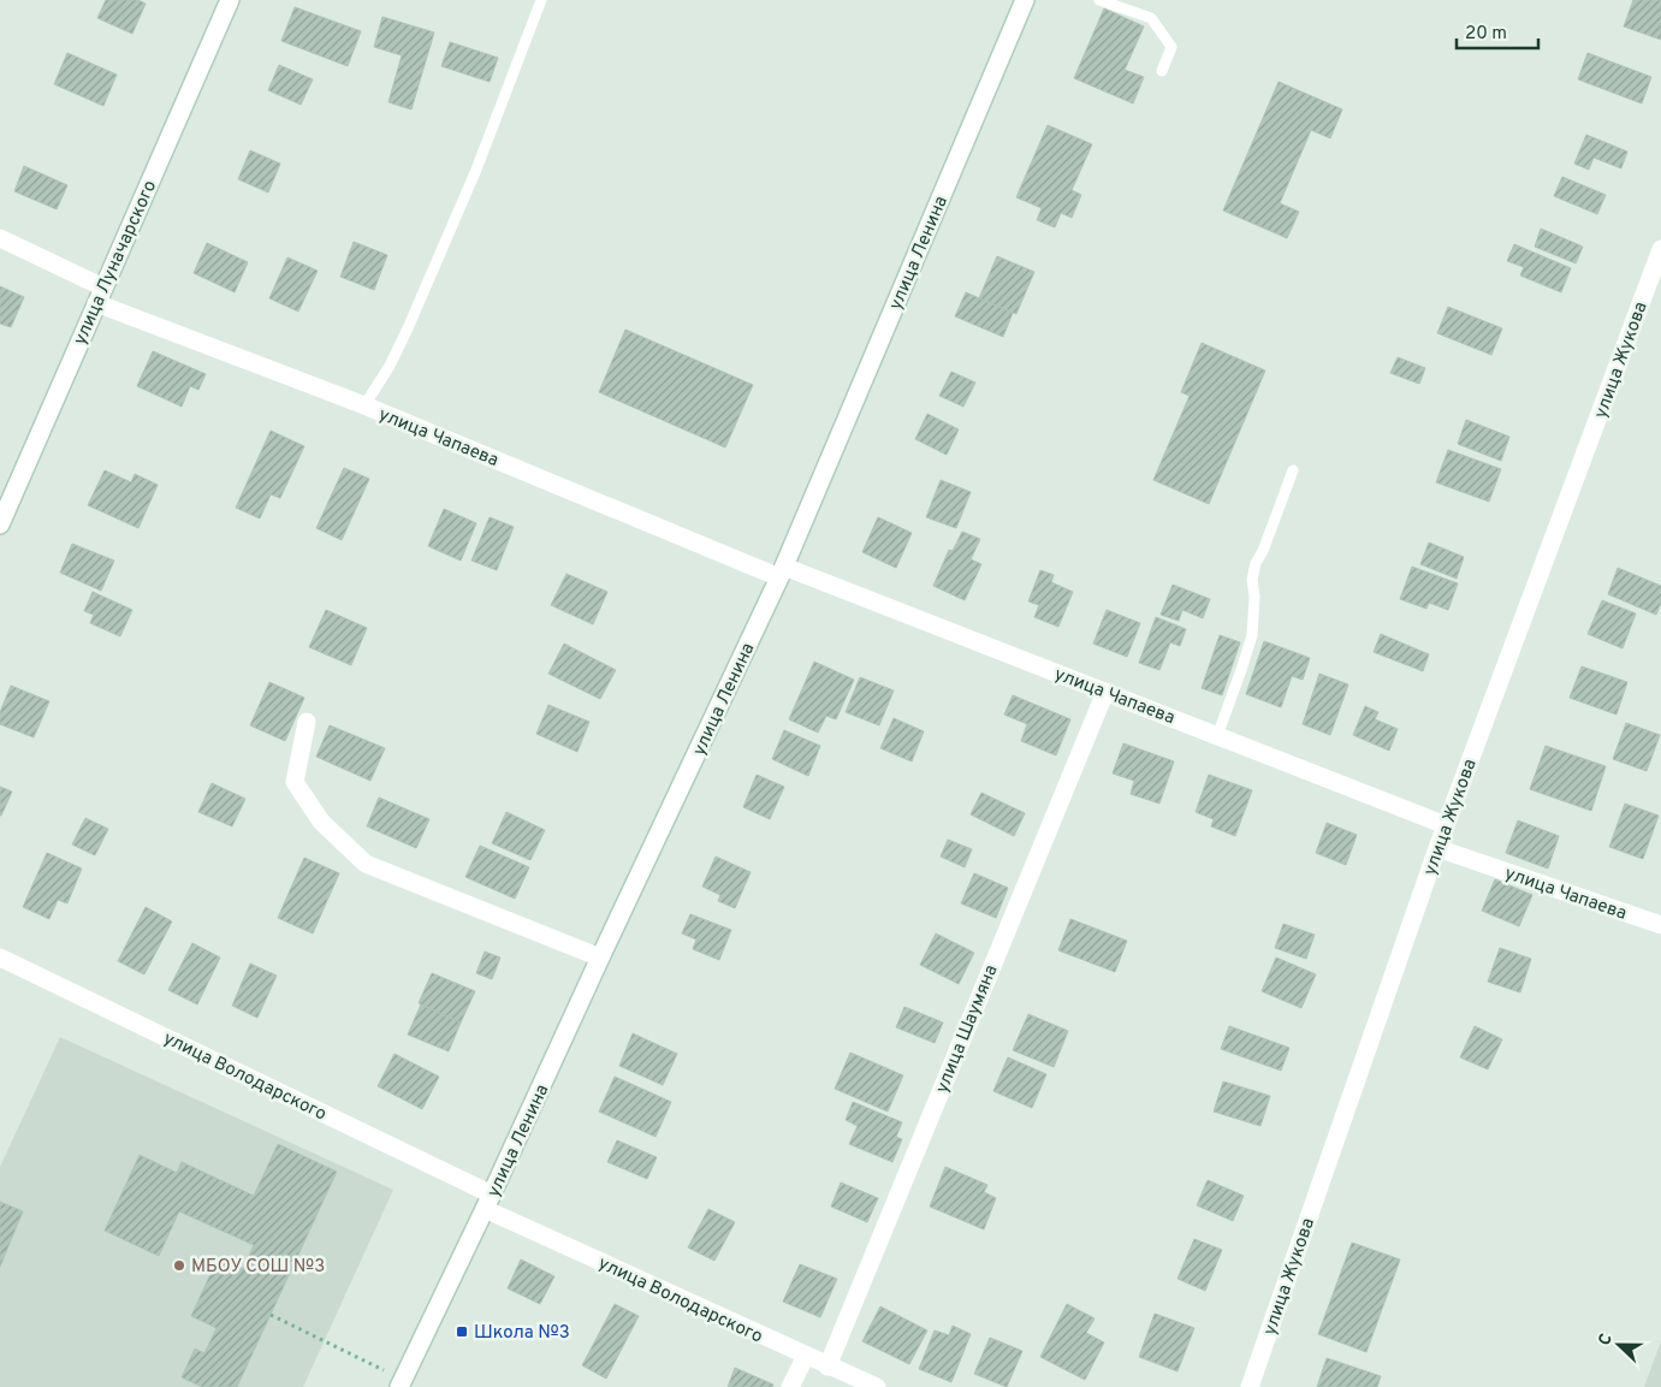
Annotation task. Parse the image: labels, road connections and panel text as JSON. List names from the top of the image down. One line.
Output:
{"streets":{"street":["улица Ленина","улица Луначарского","улица Жукова","улица Чапаева","улица Шаумяна","улица Володарского"]},"crossings":[["улица Ленина","улица Чапаева"],["улица Ленина","улица Володарского"],["улица Луначарского","улица Чапаева"],["улица Жукова","улица Чапаева"],["улица Чапаева","улица Шаумяна"],["улица Шаумяна","улица Володарского"]],"places":{"other":["МБОУ СОШ №3"],"transit":["Школа №3"]},"scale_bar":"20 m","north":"left"}
